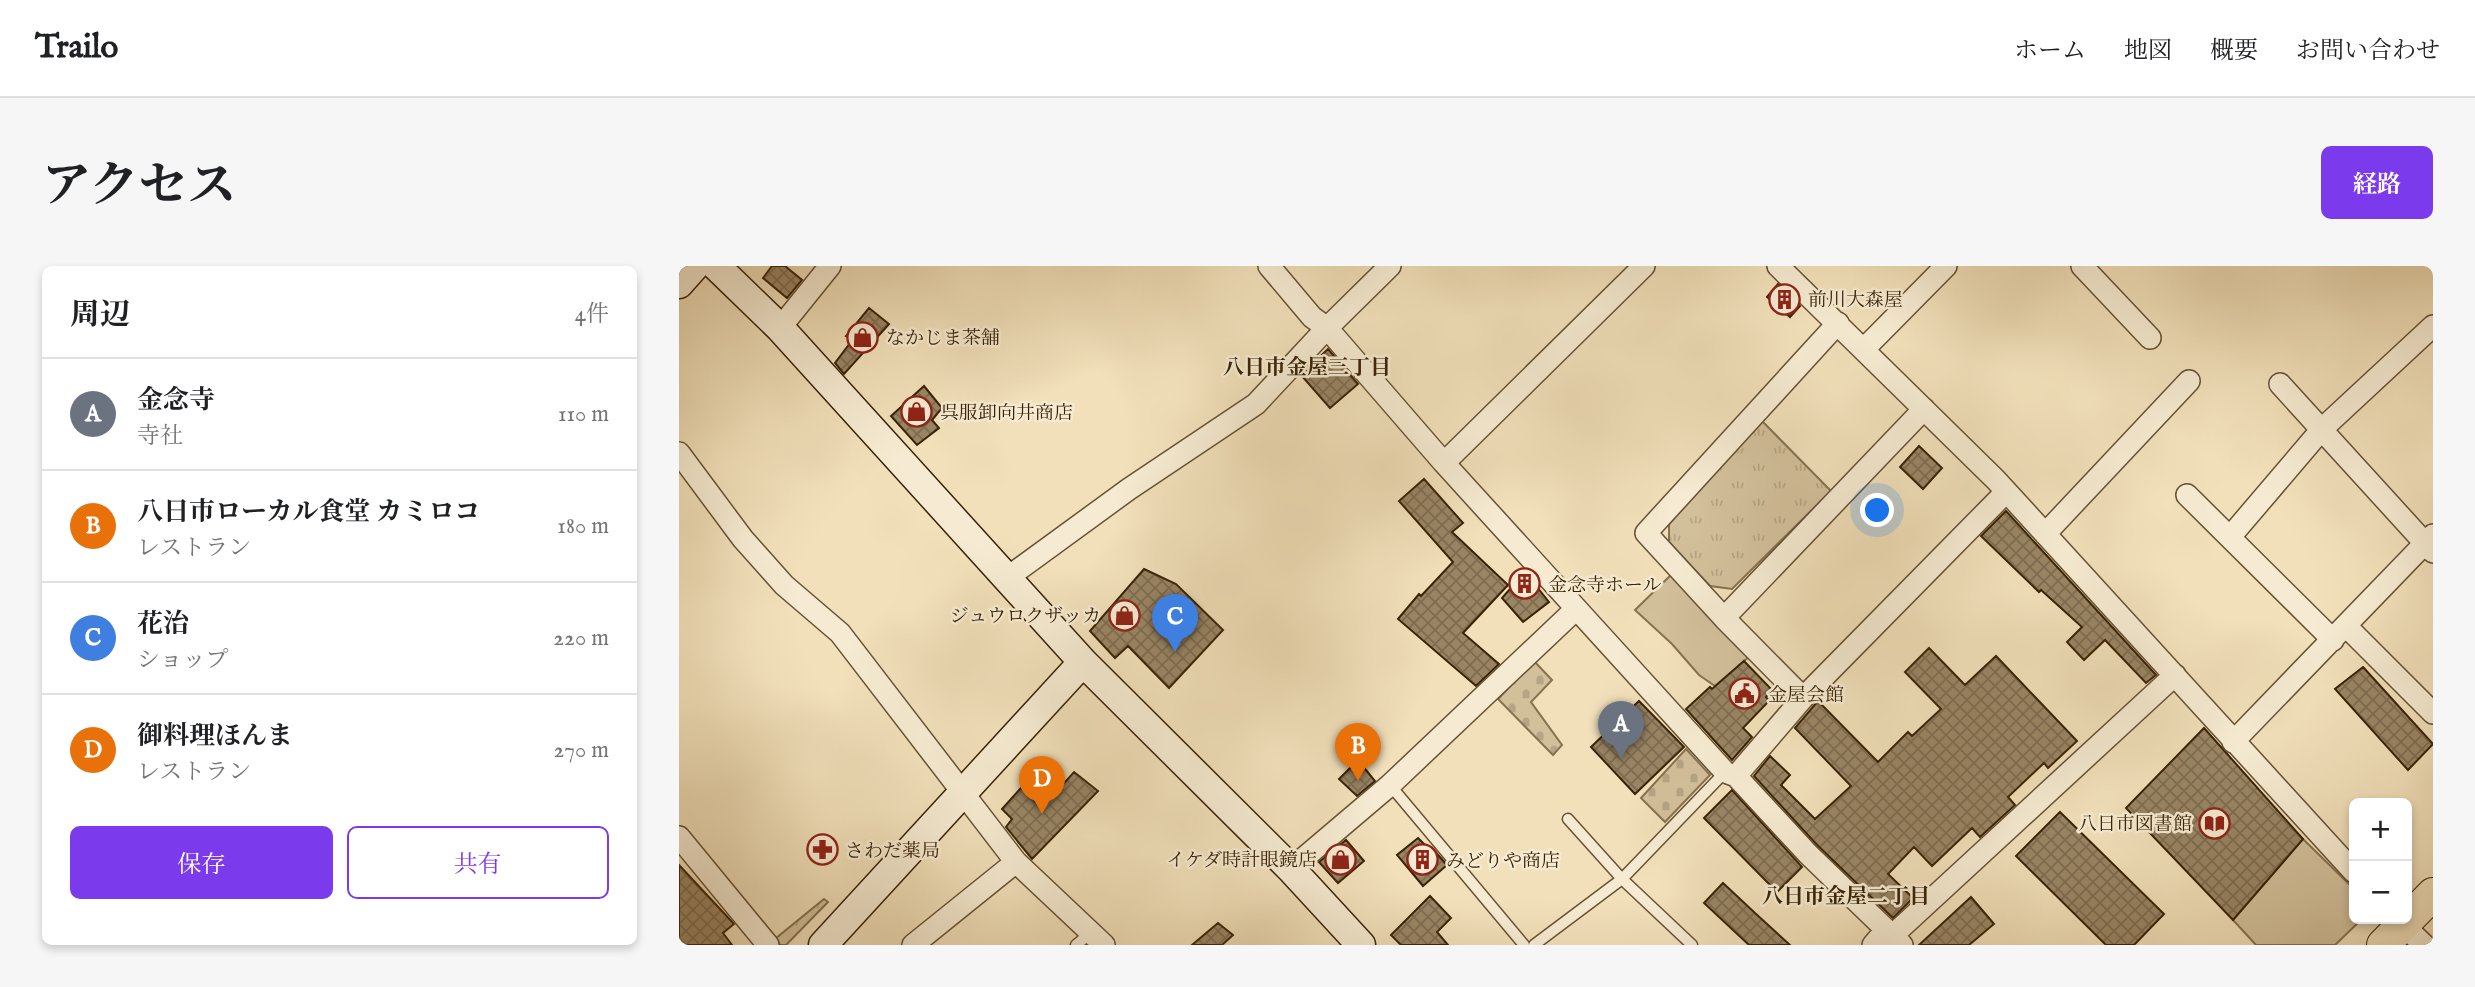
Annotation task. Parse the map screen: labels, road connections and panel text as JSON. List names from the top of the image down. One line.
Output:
{"districts":["八日市金屋三丁目","八日市金屋二丁目"],"places":{"building":["前川大森屋","金念寺ホール","みどりや商店"],"shop":["なかじま茶舗","呉服卸向井商店","ジュウロクザッカ","イケダ時計眼鏡店"],"public building":["金屋会館"],"library":["八日市図書館"],"pharmacy":["さわだ薬局"]},"page":{"header":"Trailo","nav":["ホーム","地図","概要","お問い合わせ"],"title":"アクセス","buttons":["経路",["保存","共有"]],"heading":["周辺","4件"],"list":[{"mark":"A","name":"金念寺","note":"寺社","value":"110 m"},{"mark":"B","name":"八日市ローカル食堂 カミロコ","note":"レストラン","value":"180 m"},{"mark":"C","name":"花治","note":"ショップ","value":"220 m"},{"mark":"D","name":"御料理ほんま","note":"レストラン","value":"270 m"}],"pins":["C","A","B","D"],"map_buttons":["+","−"]}}
